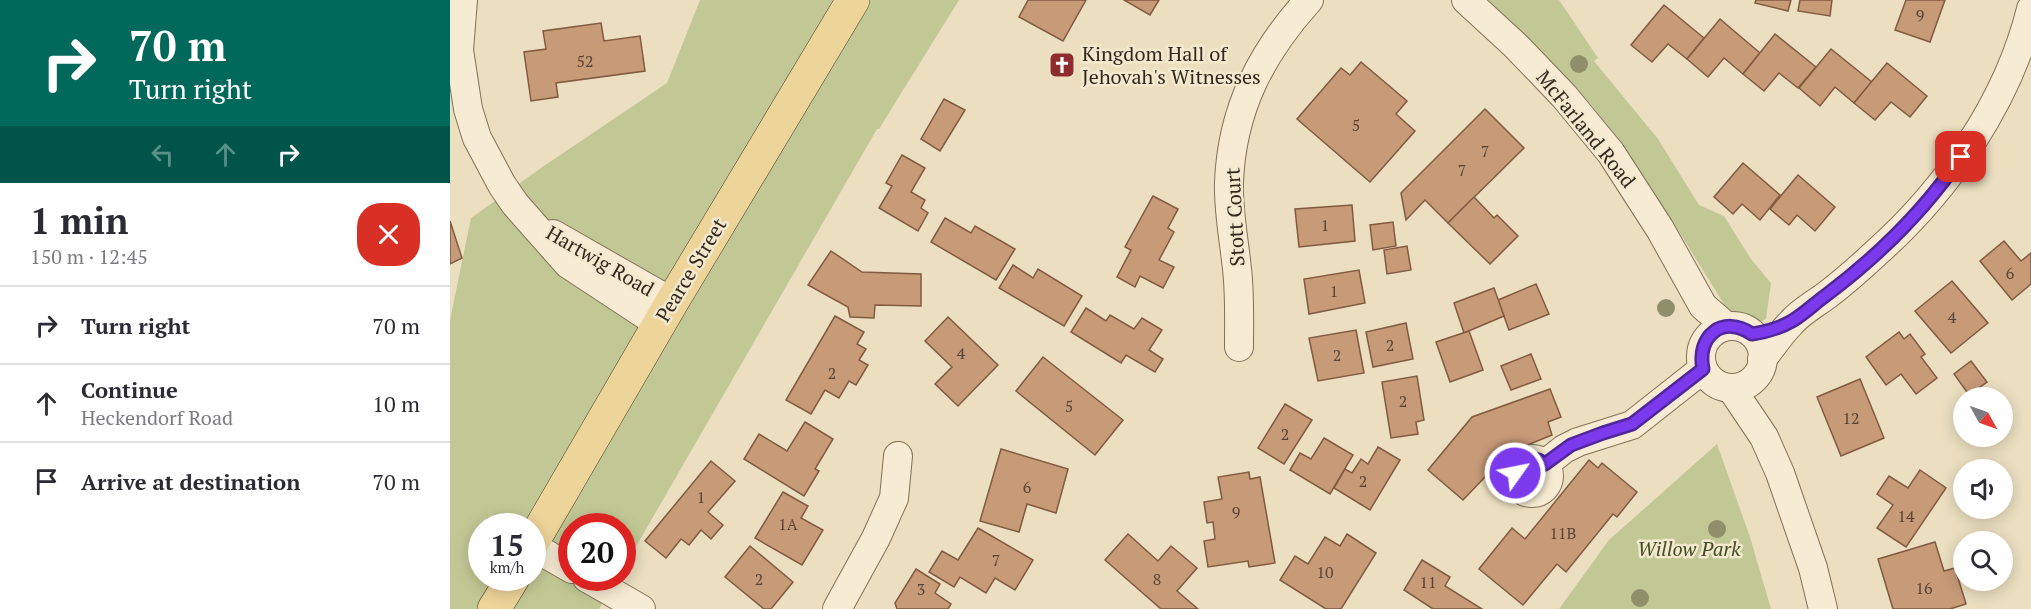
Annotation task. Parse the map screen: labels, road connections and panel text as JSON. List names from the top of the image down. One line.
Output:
{"streets":{"main road":["Pearce Street"],"street":["McFarland Road","Stott Court","Hartwig Road"]},"crossings":[["Hartwig Road","Pearce Street"]],"parks":["Willow Park"],"places":{"church":["Kingdom Hall of Jehovah's Witnesses"]},"house_numbers":["9","52","5","7","7","1","6","1","4","2","4","2","2","2","5","12","2","2","6","1","9","14","1A","11B","7","10","2","8","11","16","3"],"north":"bottom right","page":{"turn":["70 m","Turn right"],"heading":["1 min","150 m · 12:45"],"list":[{"name":"Turn right","value":"70 m"},{"name":"Continue","note":"Heckendorf Road","value":"10 m"},{"name":"Arrive at destination","value":"70 m"}],"speed":"15 km/h","limit":"20"}}
